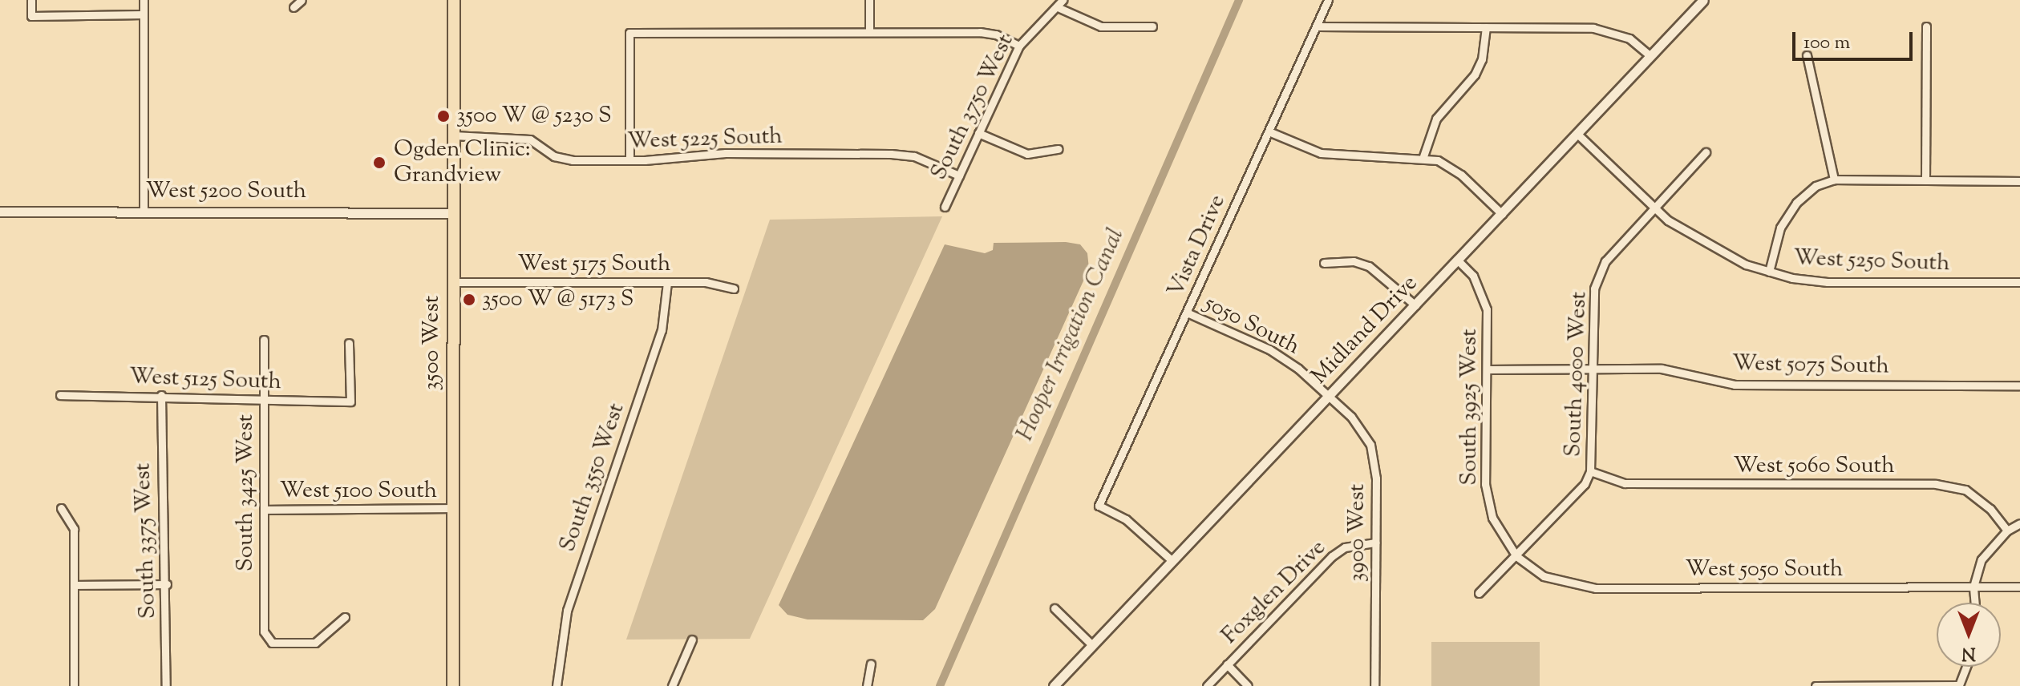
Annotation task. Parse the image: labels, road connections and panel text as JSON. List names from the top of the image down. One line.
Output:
{"streets":{"main road":["3500 West"],"street":["South 3750 West","West 5225 South","West 5200 South","Vista Drive","West 5250 South","West 5175 South","5050 South","Midland Drive","West 5075 South","South 4000 West","West 5125 South","South 3925 West","West 5060 South","South 3550 West","West 5100 South","South 3425 West","3900 West","South 3375 West","West 5050 South","Foxglen Drive"]},"crossings":[["South 3750 West","West 5225 South"],["West 5225 South","3500 West"],["West 5200 South","3500 West"],["Vista Drive","5050 South"],["Vista Drive","Midland Drive"],["West 5250 South","Midland Drive"],["West 5250 South","South 4000 West"],["West 5175 South","3500 West"],["West 5175 South","South 3550 West"],["5050 South","Midland Drive"],["5050 South","3900 West"],["Midland Drive","South 3925 West"],["Midland Drive","3900 West"],["3500 West","West 5100 South"],["West 5075 South","South 4000 West"],["West 5075 South","South 3925 West"],["South 4000 West","South 3925 West"],["South 4000 West","West 5060 South"],["South 4000 West","West 5050 South"],["West 5125 South","South 3425 West"],["West 5125 South","South 3375 West"],["South 3925 West","West 5050 South"],["West 5100 South","South 3425 West"],["3900 West","Foxglen Drive"]],"water":["Hooper Irrigation Canal"],"places":["3500 W @ 5230 S","Ogden Clinic: Grandview","3500 W @ 5173 S"],"scale_bar":"100 m","north":"bottom"}
